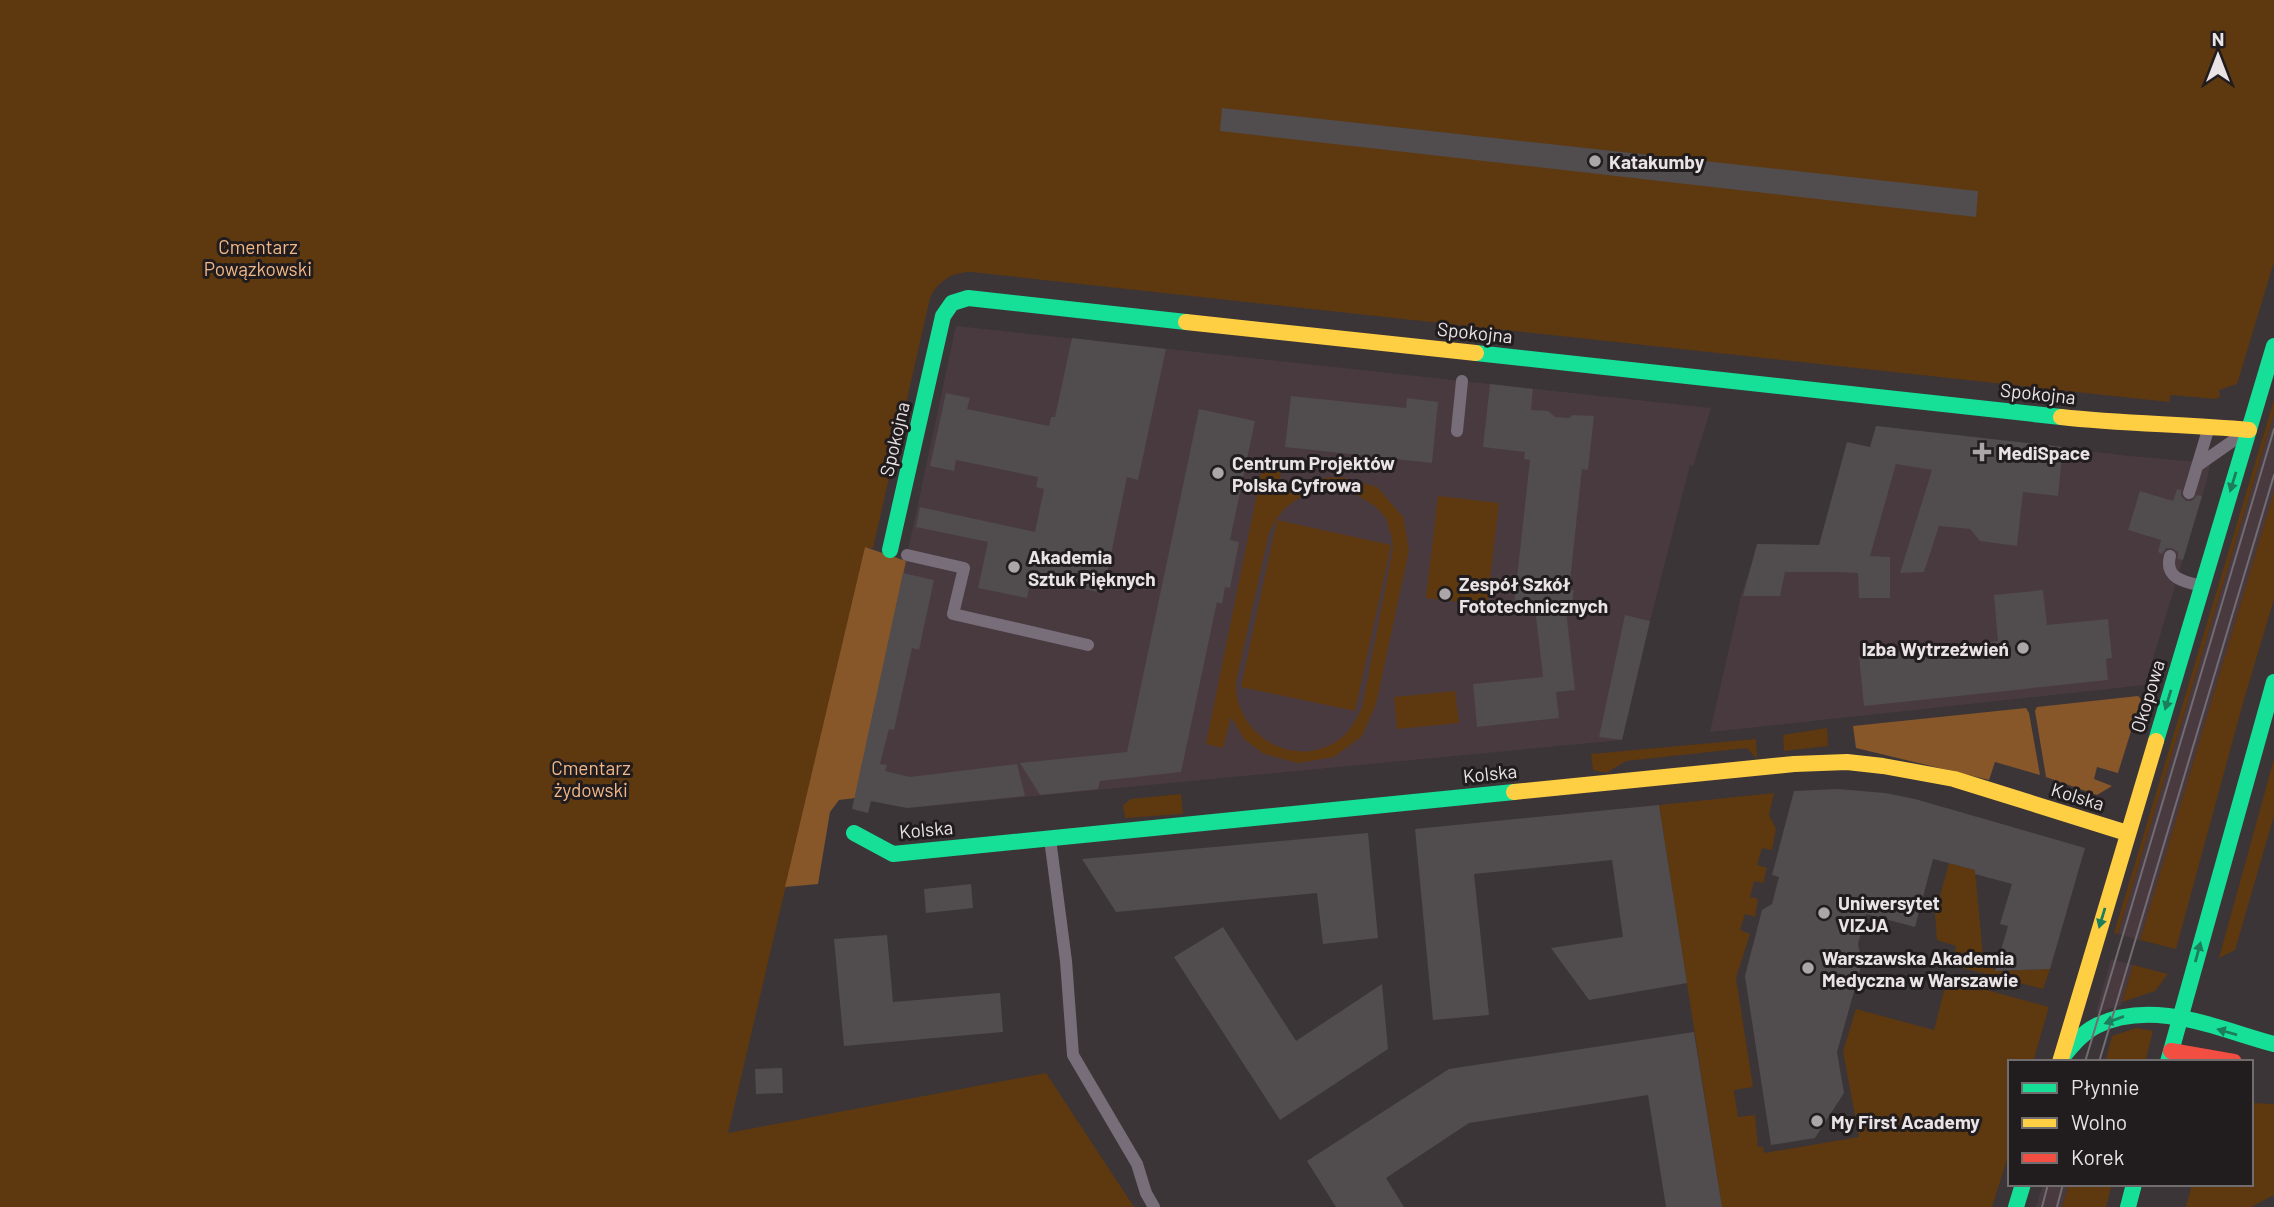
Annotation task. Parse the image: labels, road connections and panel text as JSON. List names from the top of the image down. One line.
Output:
{"streets":{"street":["Spokojna","Okopowa","Kolska"]},"crossings":[["Spokojna","Okopowa"],["Okopowa","Kolska"]],"parks":["Cmentarz Powązkowski","Cmentarz żydowski"],"places":{"other":["Katakumby","Centrum Projektów Polska Cyfrowa","Akademia Sztuk Pięknych","Zespół Szkół Fototechnicznych","Izba Wytrzeźwień","Uniwersytet VIZJA","Warszawska Akademia Medyczna w Warszawie","My First Academy"],"health":["MediSpace"]},"legend":["Płynnie","Wolno","Korek"],"north":"top"}
